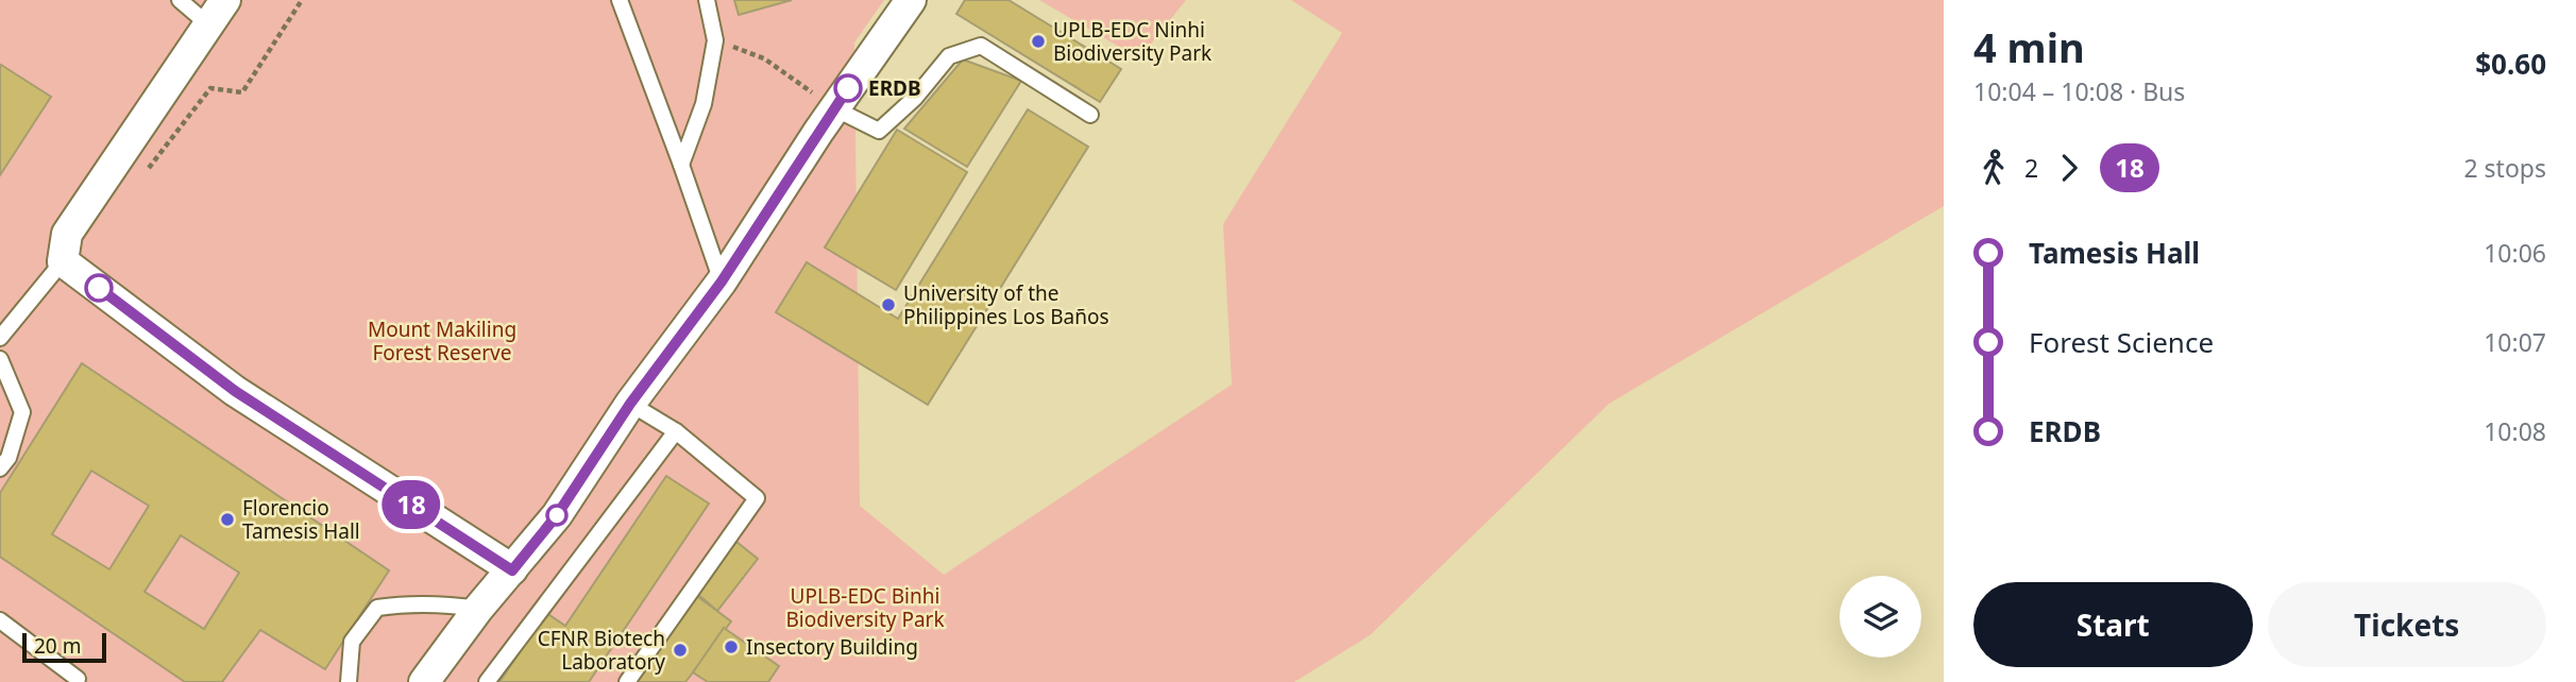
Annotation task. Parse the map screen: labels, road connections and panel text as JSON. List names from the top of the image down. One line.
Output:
{"parks":["Mount Makiling Forest Reserve","UPLB-EDC Binhi Biodiversity Park"],"places":["UPLB-EDC Ninhi Biodiversity Park","ERDB","University of the Philippines Los Baños","Florencio Tamesis Hall","Insectory Building","CFNR Biotech Laboratory"],"lines":["bus line 18"],"scale_bar":"20 m","page":{"on_map":"18","heading":["4 min","10:04 – 10:08 · Bus","$0.60"],"legs":["2","18","2 stops"],"list":[{"name":"Tamesis Hall","value":"10:06"},{"name":"Forest Science","value":"10:07"},{"name":"ERDB","value":"10:08"}],"buttons":["Start","Tickets"],"scale":"20 m"}}
